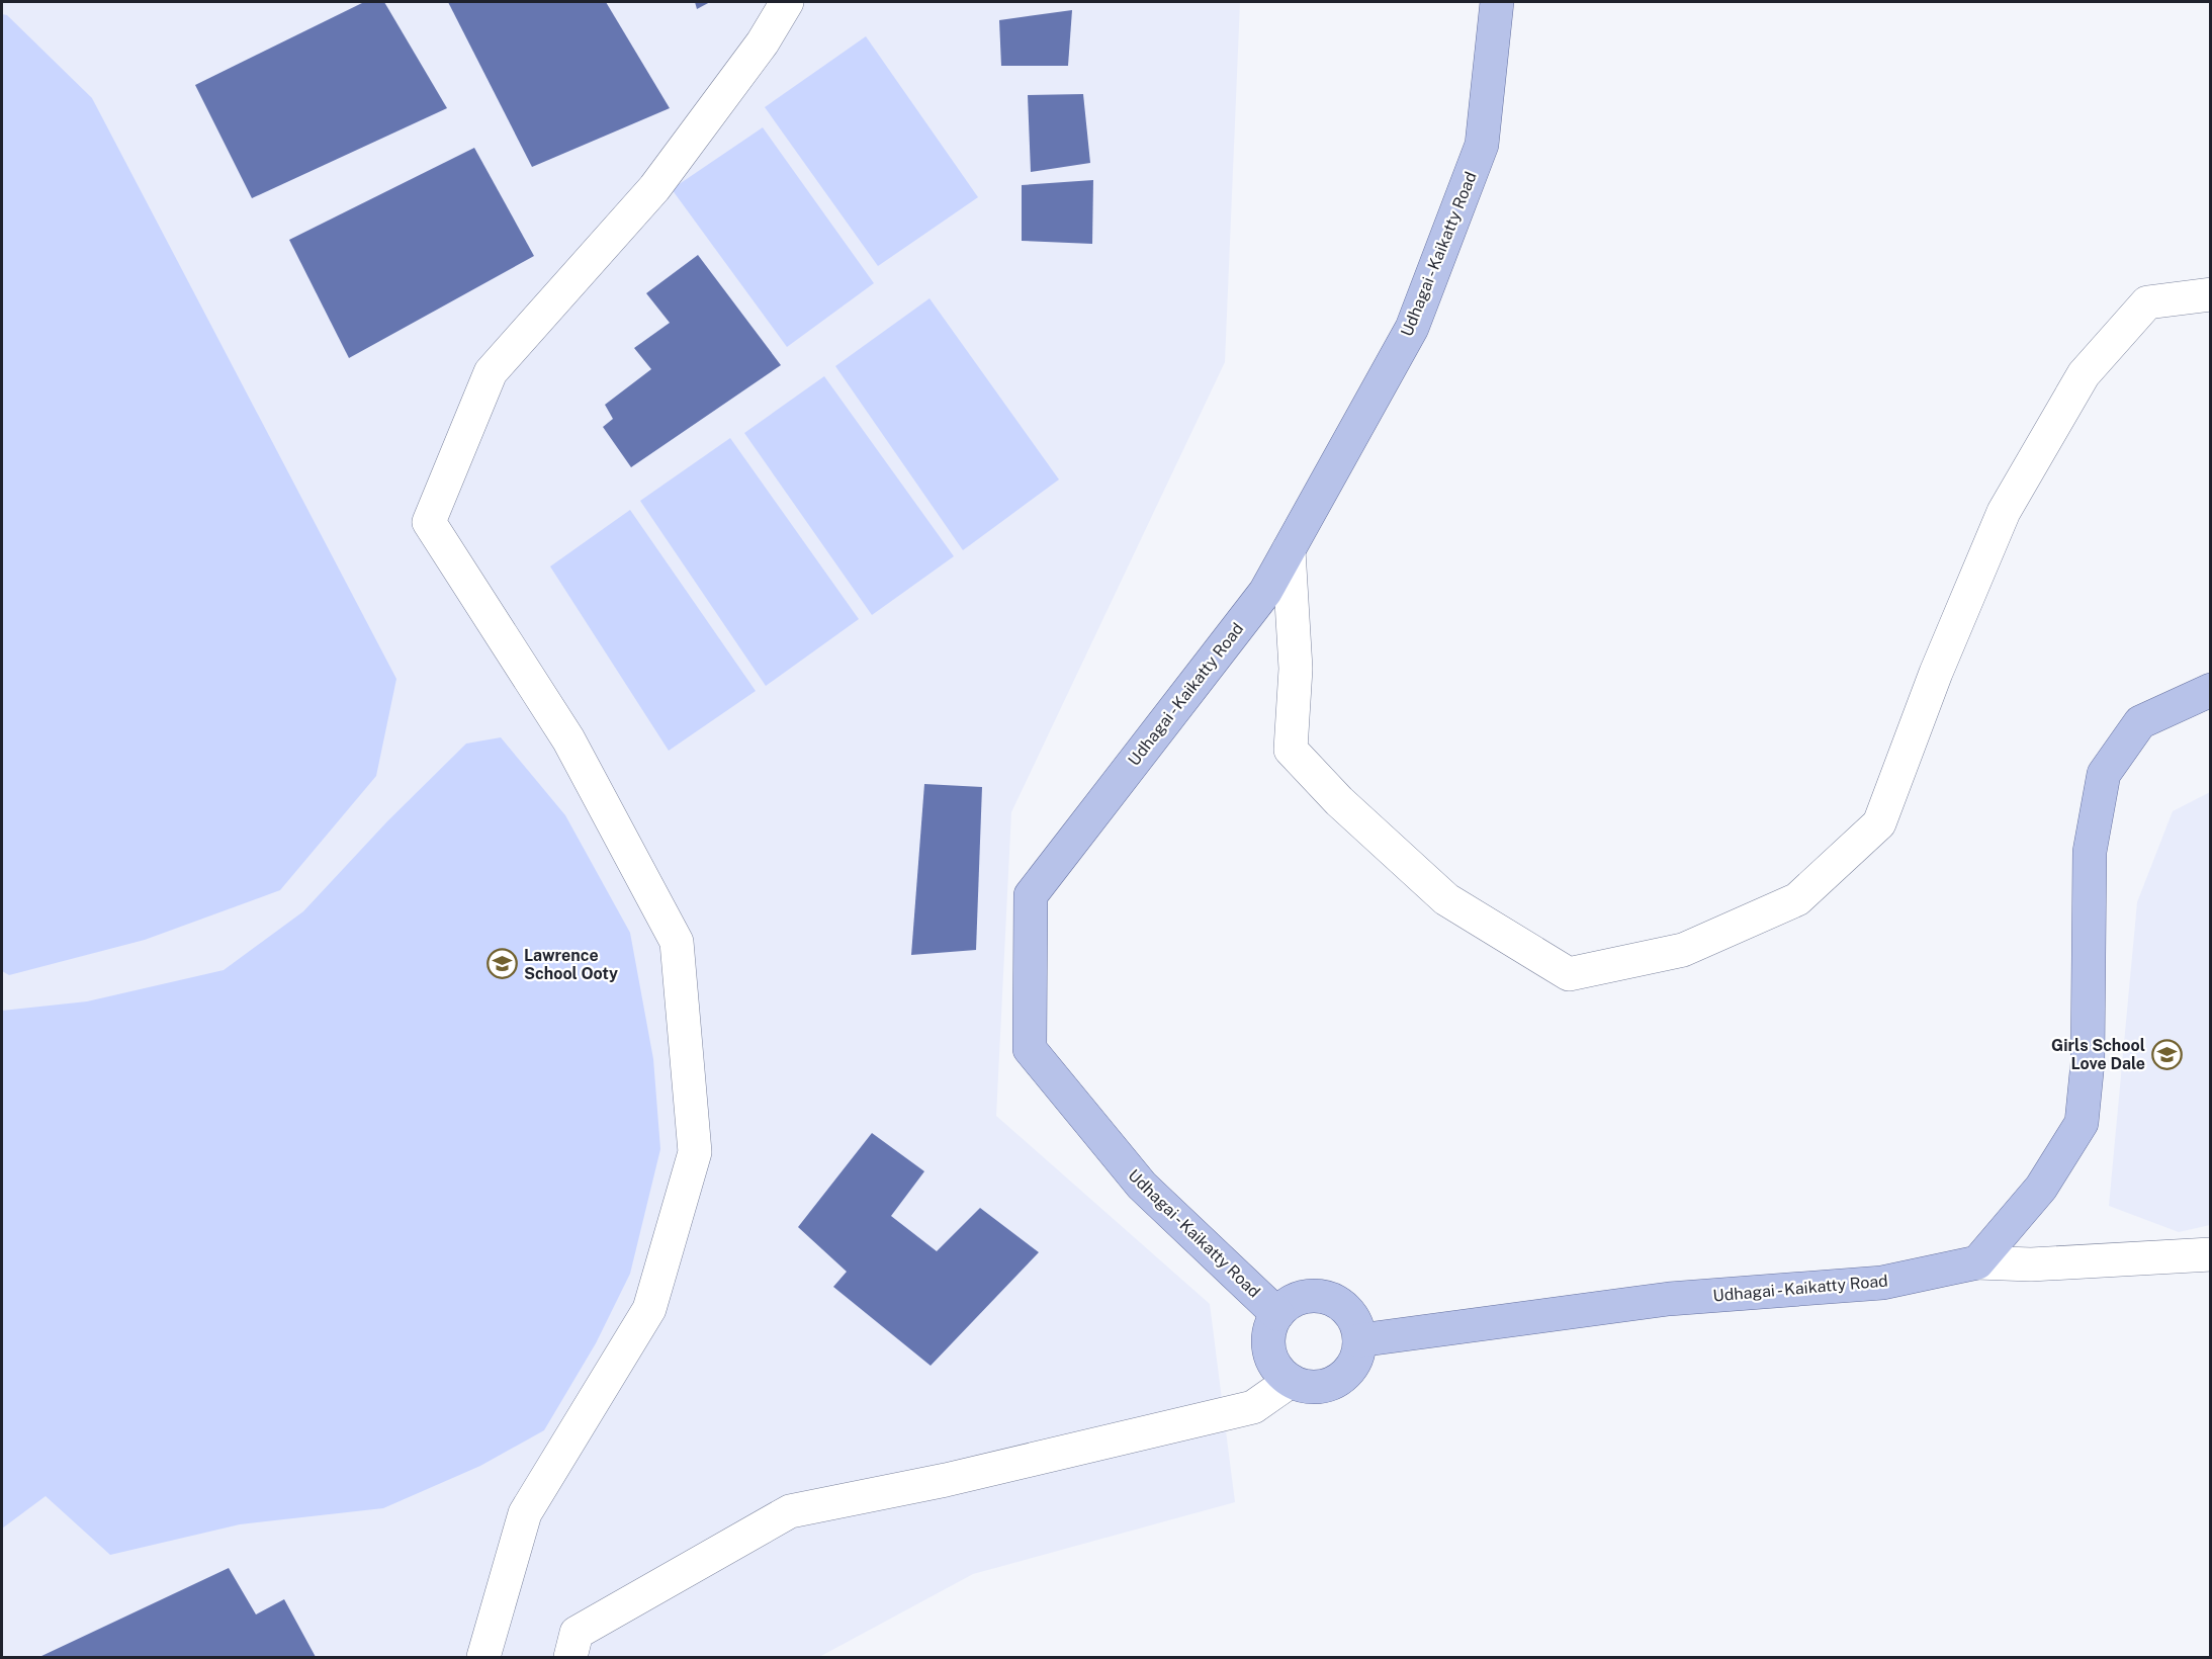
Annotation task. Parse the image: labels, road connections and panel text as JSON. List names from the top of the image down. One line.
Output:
{"streets":{"main road":["Udhagai - Kaikatty Road"]},"places":{"school or university":["Lawrence School Ooty","Girls School Love Dale"]}}
